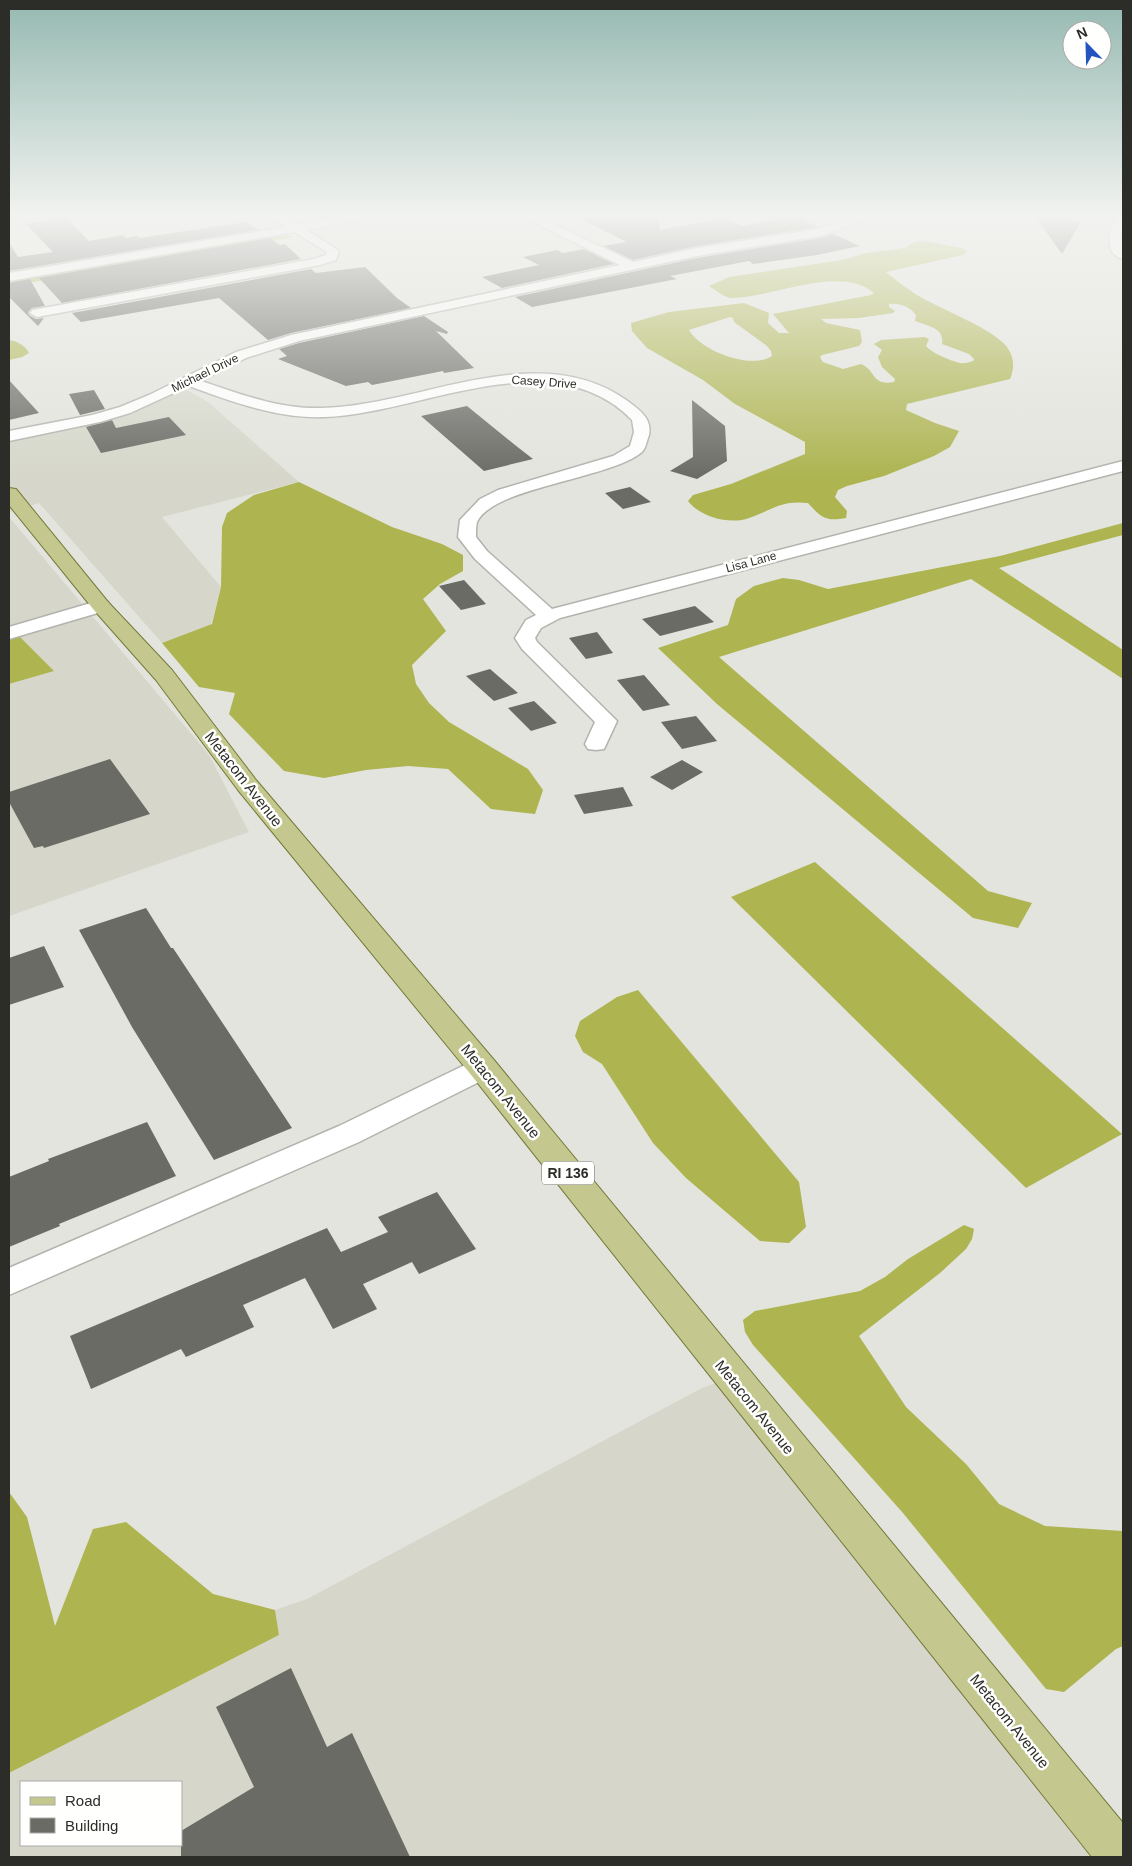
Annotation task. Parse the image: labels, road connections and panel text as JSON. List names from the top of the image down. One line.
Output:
{"streets":{"main road":["Metacom Avenue","RI 136"],"street":["Michael Drive","Casey Drive","Lisa Lane"]},"crossings":[["Michael Drive","Casey Drive"],["Casey Drive","Lisa Lane"]],"legend":["Road","Building"],"north":"top left"}
